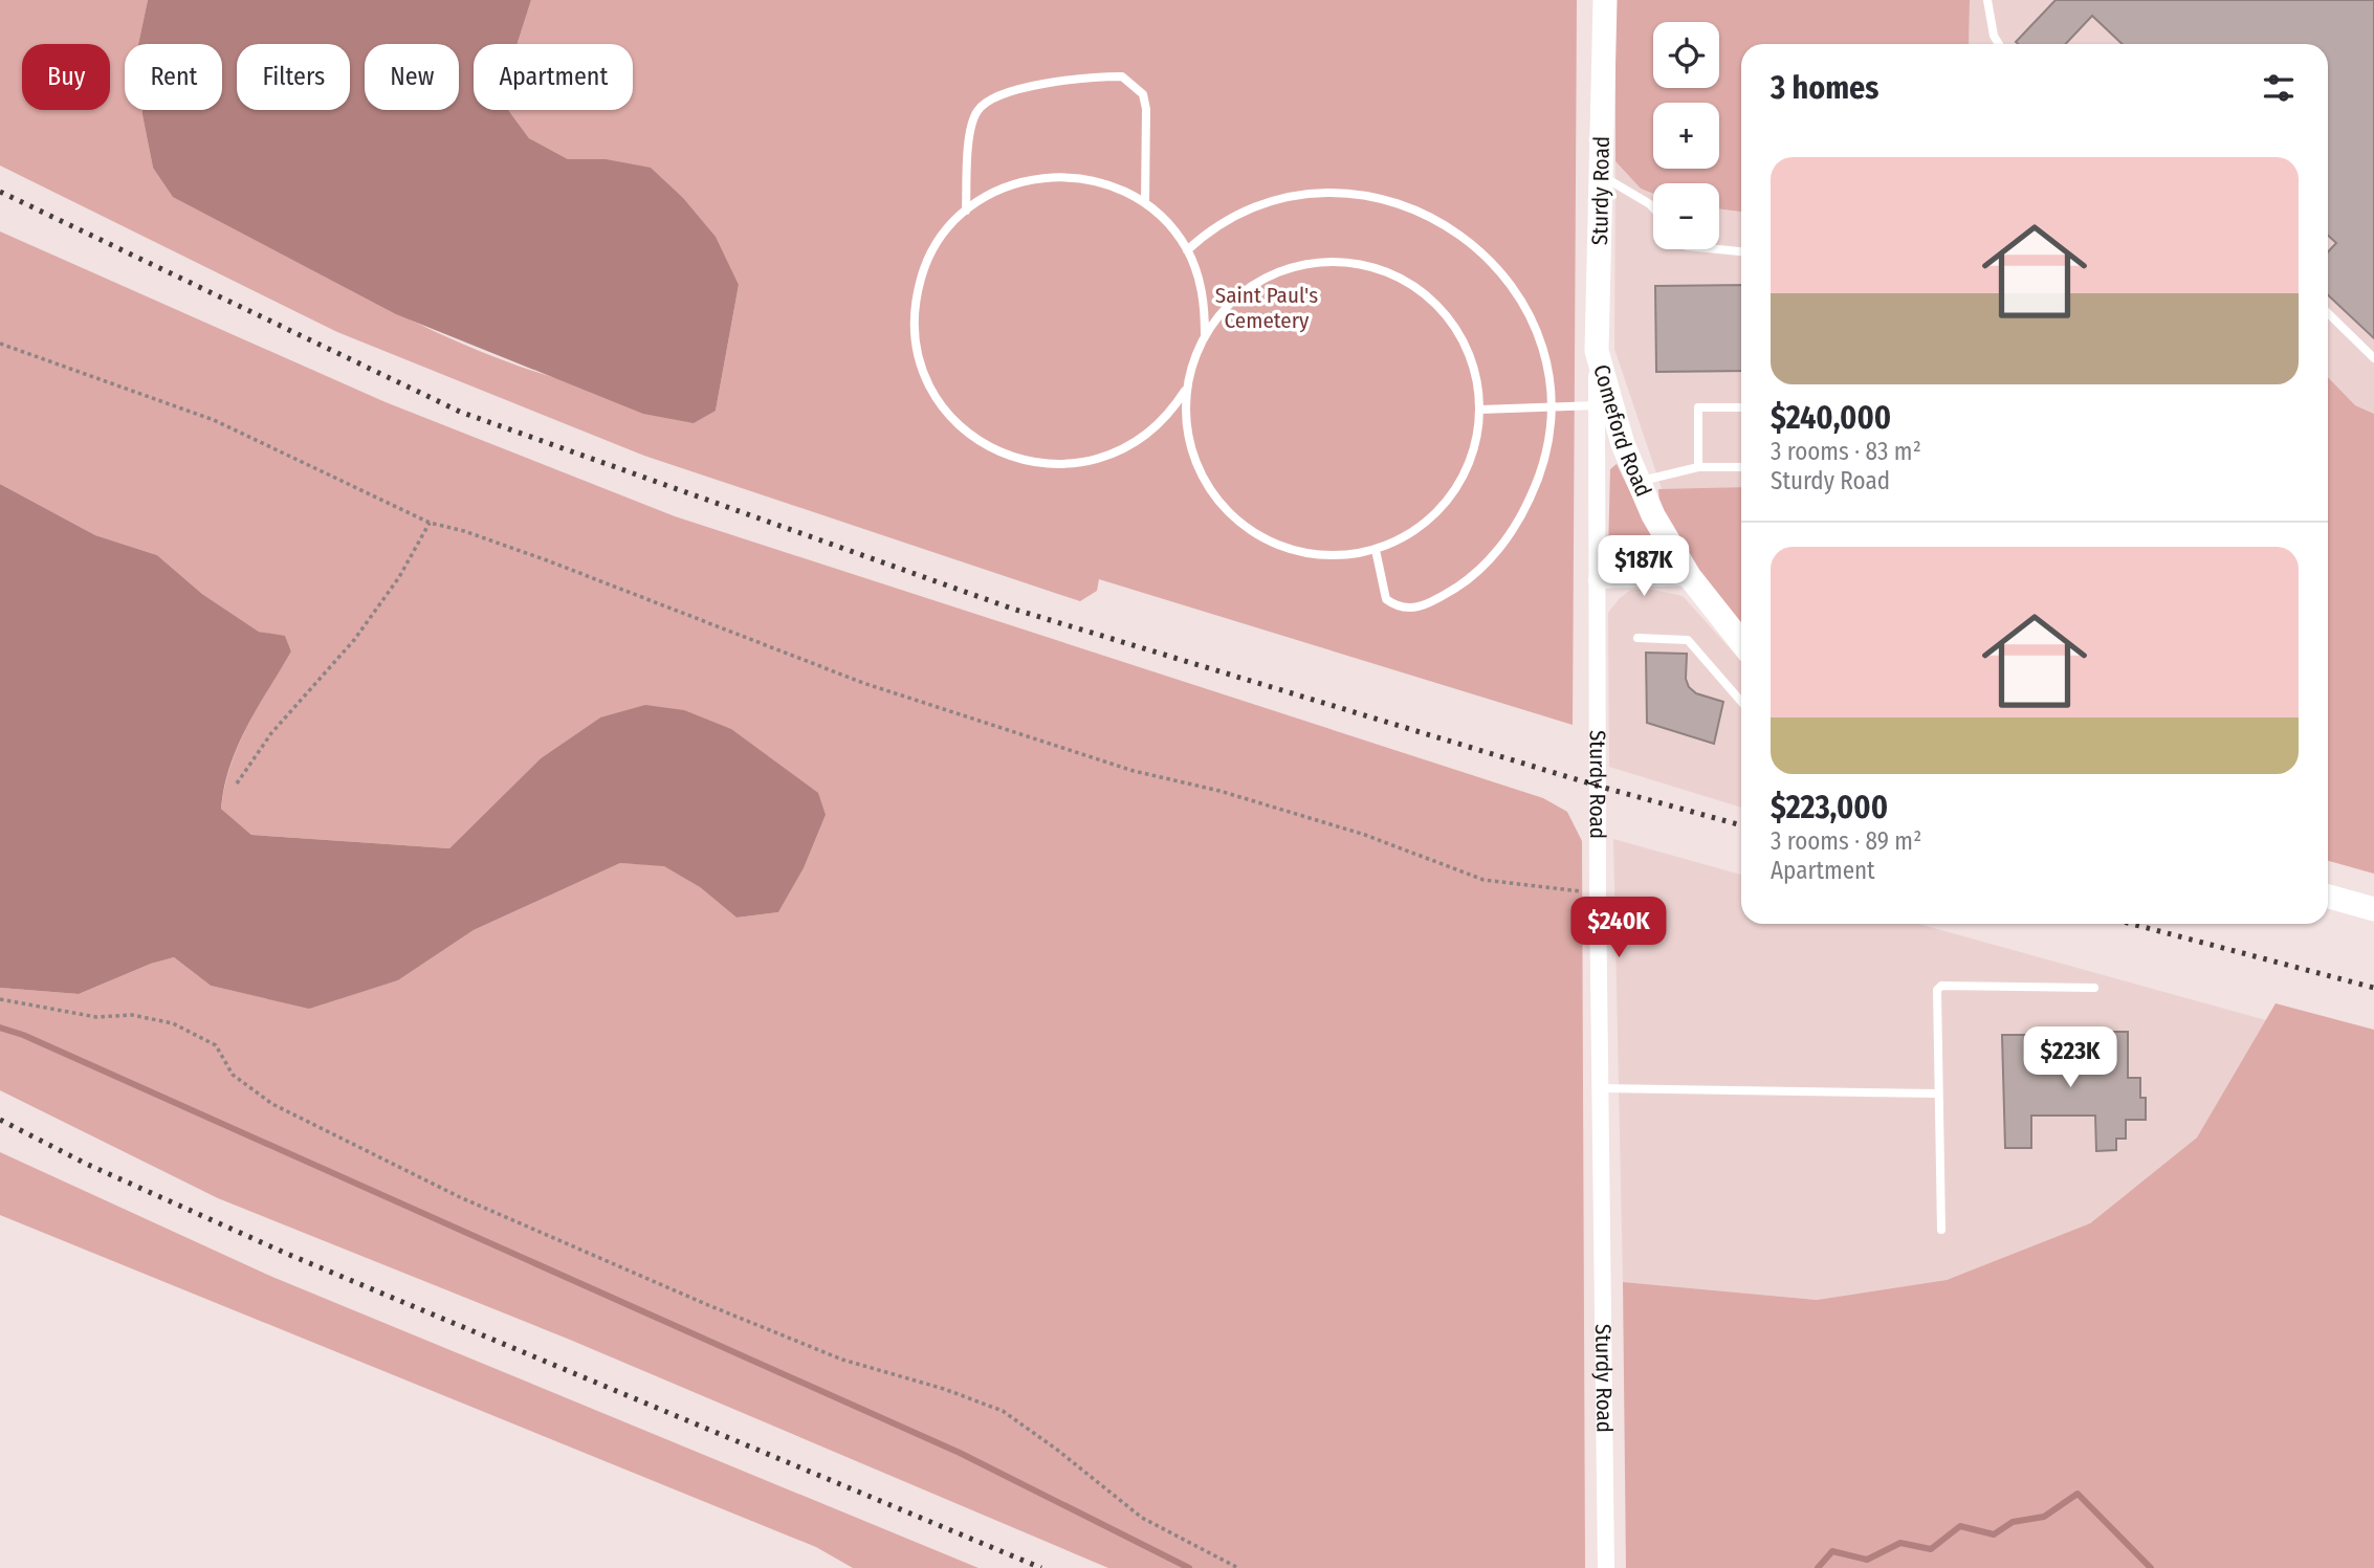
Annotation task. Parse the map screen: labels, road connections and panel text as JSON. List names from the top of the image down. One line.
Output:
{"streets":{"street":["Sturdy Road","Comeford Road"]},"crossings":[["Sturdy Road","Comeford Road"]],"parks":["Saint Paul's Cemetery"],"page":{"map_buttons":["+","−"],"chip":["Buy","Rent","Filters","New","Apartment"],"heading":"3 homes","list":[{"name":"$240,000","note":"3 rooms · 83 m² · Sturdy Road"},{"name":"$223,000","note":"3 rooms · 89 m² · Apartment"}],"price":["$187K","$240K","$223K"]}}
